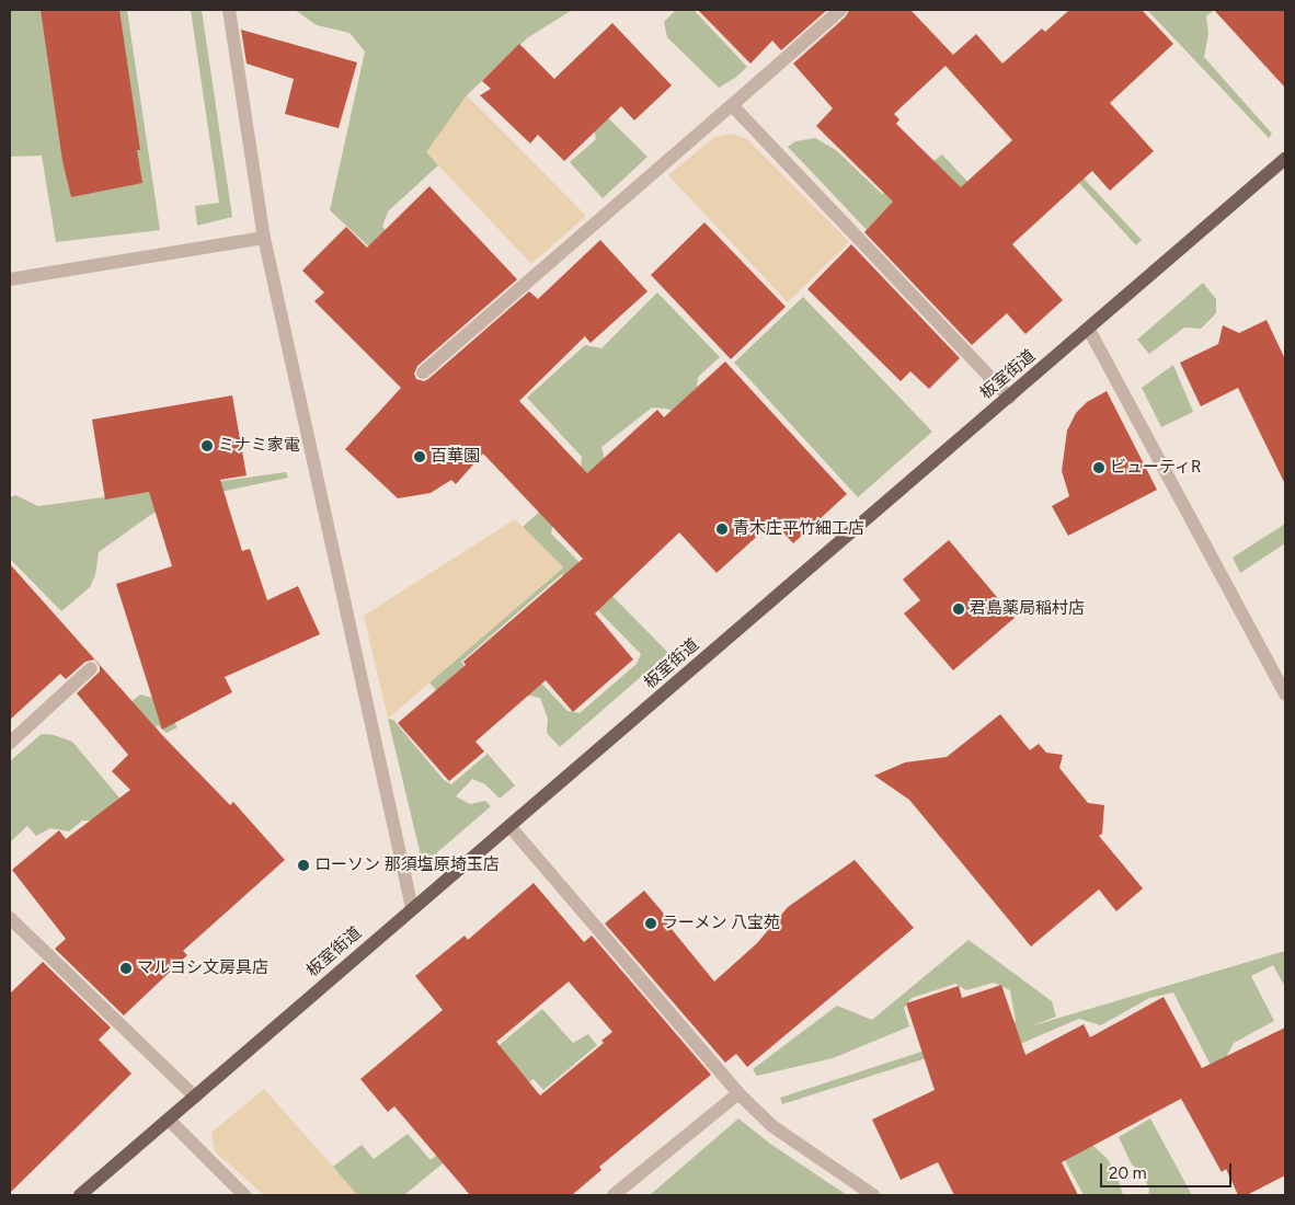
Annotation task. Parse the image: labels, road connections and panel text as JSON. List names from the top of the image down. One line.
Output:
{"streets":{"main road":["板室街道"]},"places":["ミナミ家電","百華園","ビューティR","青木庄平竹細工店","君島薬局稲村店","ローソン 那須塩原埼玉店","ラーメン 八宝苑","マルヨシ文房具店"],"scale_bar":"20 m"}
